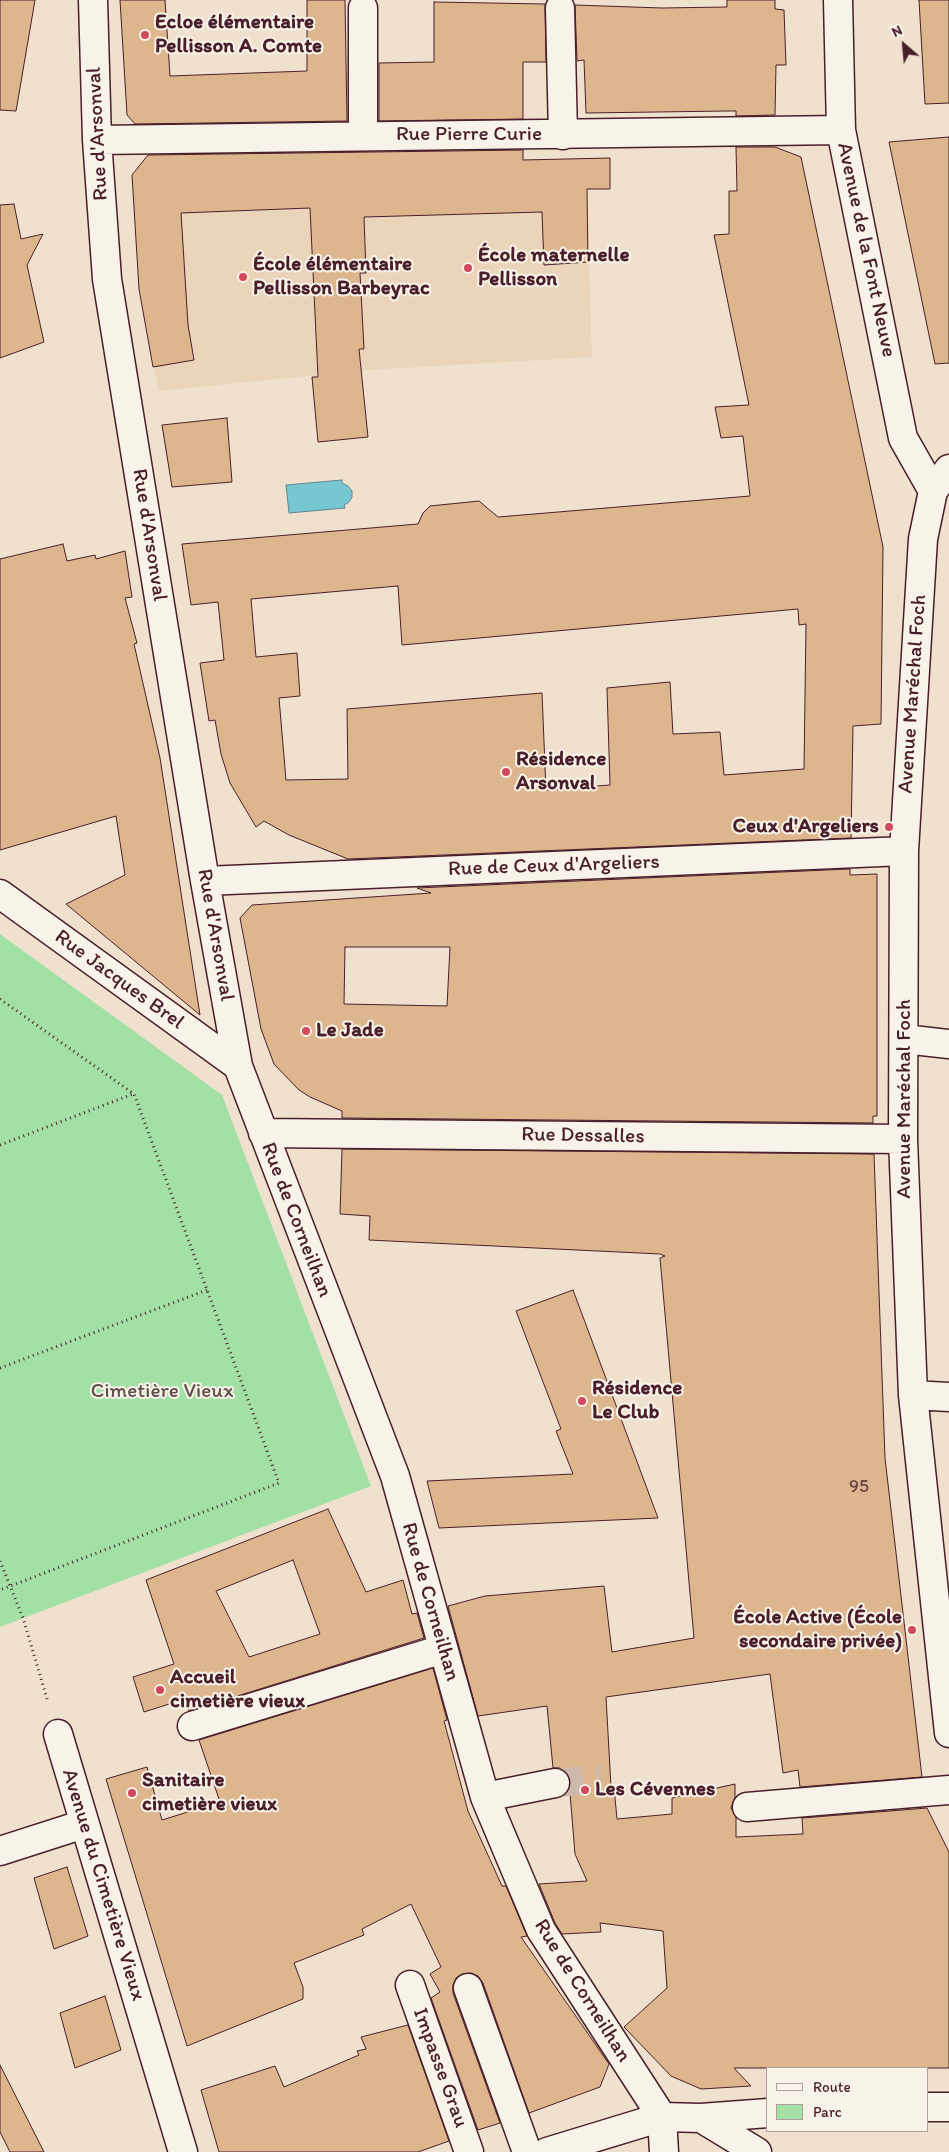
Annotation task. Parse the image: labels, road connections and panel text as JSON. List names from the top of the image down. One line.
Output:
{"streets":{"street":["Rue d'Arsonval","Rue Pierre Curie","Avenue de la Font Neuve","Avenue Maréchal Foch","Rue de Ceux d'Argeliers","Rue Jacques Brel","Rue Dessalles","Rue de Corneilhan","Avenue du Cimetière Vieux","Impasse Grau"]},"crossings":[["Rue d'Arsonval","Rue Pierre Curie"],["Rue d'Arsonval","Rue de Ceux d'Argeliers"],["Rue d'Arsonval","Rue Jacques Brel"],["Rue d'Arsonval","Rue de Corneilhan"],["Rue Pierre Curie","Avenue de la Font Neuve"],["Avenue de la Font Neuve","Avenue Maréchal Foch"],["Avenue Maréchal Foch","Rue de Ceux d'Argeliers"],["Avenue Maréchal Foch","Rue Dessalles"],["Rue Jacques Brel","Rue de Corneilhan"],["Rue Dessalles","Rue de Corneilhan"]],"parks":["Cimetière Vieux"],"places":["Ecloe élémentaire Pellisson A. Comte","École maternelle Pellisson","École élémentaire Pellisson Barbeyrac","Résidence Arsonval","Ceux d'Argeliers","Le Jade","Résidence Le Club","École Active (École secondaire privée)","Accueil cimetière vieux","Les Cévennes","Sanitaire cimetière vieux"],"house_numbers":["95"],"legend":["Route","Parc"],"north":"top left"}
